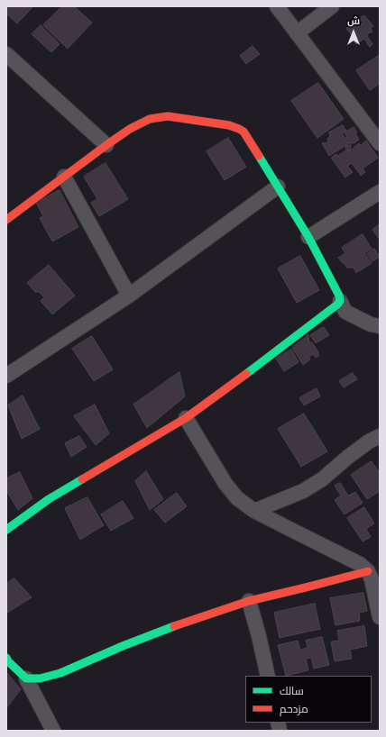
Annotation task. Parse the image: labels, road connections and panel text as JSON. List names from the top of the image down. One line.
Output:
{"legend":["سالك","مزدحم"],"north":"top"}
